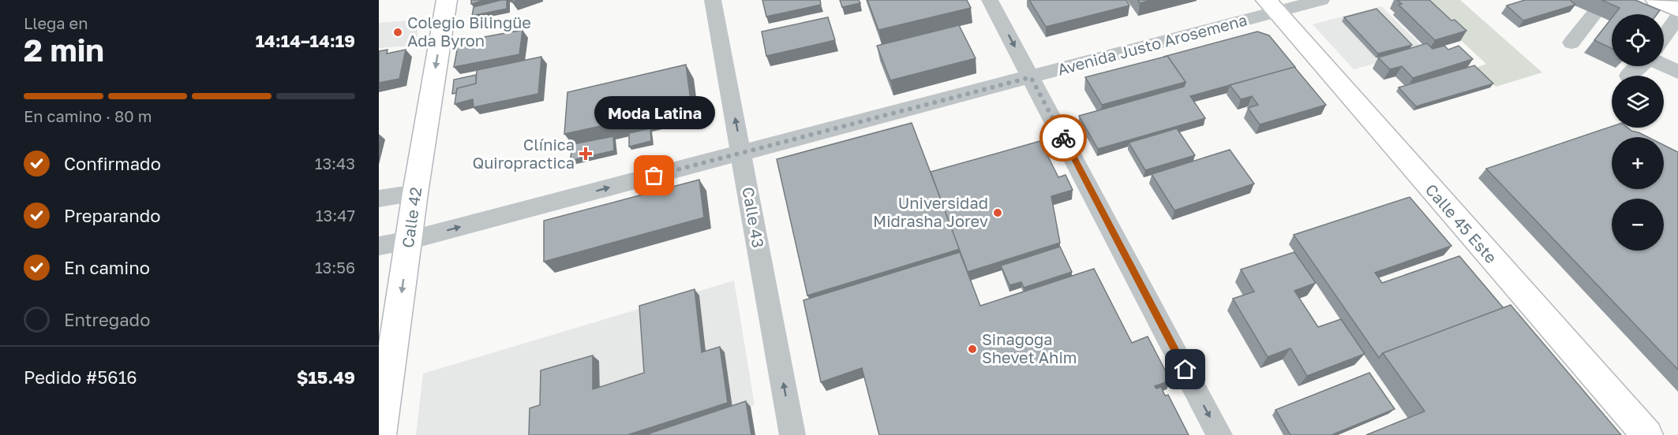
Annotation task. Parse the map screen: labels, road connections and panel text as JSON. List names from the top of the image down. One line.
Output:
{"streets":{"main road":["Calle 42","Calle 45 Este"],"street":["Avenida Justo Arosemena","Calle 43"]},"crossings":[["Avenida Justo Arosemena","Calle 42"],["Avenida Justo Arosemena","Calle 43"],["Avenida Justo Arosemena","Calle 45 Este"]],"one_way":["Avenida Justo Arosemena","Calle 42","Calle 43"],"places":{"other":["Colegio Bilingüe Ada Byron","Moda Latina","Universidad Midrasha Jorev","Sinagoga Shevet Ahim"],"health":["Clínica Quiropractica"]},"page":{"heading":["2 min","Llega en","14:14–14:19"],"panel":["Pedido #5616","$15.49"],"map_buttons":["+","−"],"bar":"En camino · 80 m","bubble":"Moda Latina","list":[["Confirmado","13:43"],["Preparando","13:47"],["En camino","13:56"],"Entregado"]}}
